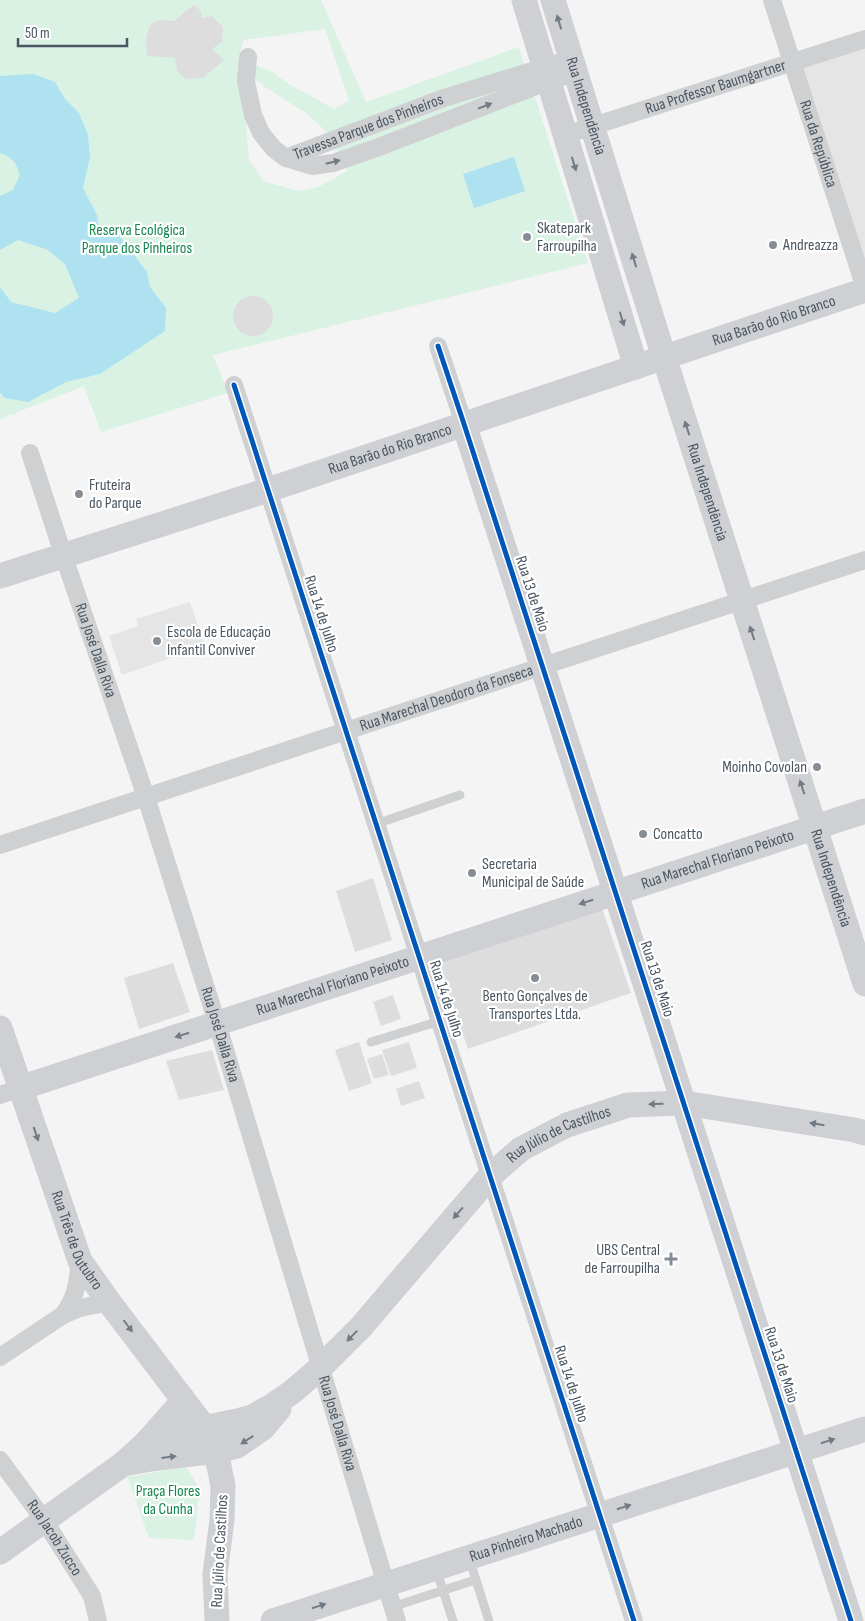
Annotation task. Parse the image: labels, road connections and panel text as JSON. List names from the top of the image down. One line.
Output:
{"streets":{"street":["Rua Professor Baumgartner","Rua Independência","Travessa Parque dos Pinheiros","Rua da República","Rua Barão do Rio Branco","Rua 13 de Maio","Rua 14 de Julho","Rua José Dalla Riva","Rua Marechal Deodoro da Fonseca","Rua Marechal Floriano Peixoto","Rua Júlio de Castilhos","Rua Três de Outubro","Rua Jacob Zucco","Rua Pinheiro Machado"]},"crossings":[["Rua Professor Baumgartner","Rua Independência"],["Rua Professor Baumgartner","Rua da República"],["Rua Independência","Travessa Parque dos Pinheiros"],["Rua Independência","Rua Barão do Rio Branco"],["Rua Independência","Rua Marechal Deodoro da Fonseca"],["Rua Independência","Rua Marechal Floriano Peixoto"],["Rua da República","Rua Barão do Rio Branco"],["Rua Barão do Rio Branco","Rua 13 de Maio"],["Rua Barão do Rio Branco","Rua 14 de Julho"],["Rua Barão do Rio Branco","Rua José Dalla Riva"],["Rua 13 de Maio","Rua Marechal Deodoro da Fonseca"],["Rua 13 de Maio","Rua Marechal Floriano Peixoto"],["Rua 13 de Maio","Rua Júlio de Castilhos"],["Rua 13 de Maio","Rua Pinheiro Machado"],["Rua 14 de Julho","Rua Marechal Deodoro da Fonseca"],["Rua 14 de Julho","Rua Marechal Floriano Peixoto"],["Rua 14 de Julho","Rua Júlio de Castilhos"],["Rua 14 de Julho","Rua Pinheiro Machado"],["Rua José Dalla Riva","Rua Marechal Deodoro da Fonseca"],["Rua José Dalla Riva","Rua Marechal Floriano Peixoto"],["Rua José Dalla Riva","Rua Júlio de Castilhos"],["Rua José Dalla Riva","Rua Pinheiro Machado"],["Rua Marechal Floriano Peixoto","Rua Três de Outubro"],["Rua Júlio de Castilhos","Rua Três de Outubro"]],"one_way":["Rua Marechal Floriano Peixoto","Rua Júlio de Castilhos","Rua Três de Outubro","Rua Pinheiro Machado"],"parks":["Reserva Ecológica Parque dos Pinheiros","Praça Flores da Cunha"],"places":{"other":["Skatepark Farroupilha","Andreazza","Fruteira do Parque","Escola de Educação Infantil Conviver","Moinho Covolan","Concatto","Secretaria Municipal de Saúde","Bento Gonçalves de Transportes Ltda."],"health":["UBS Central de Farroupilha"]},"scale_bar":"50 m"}
